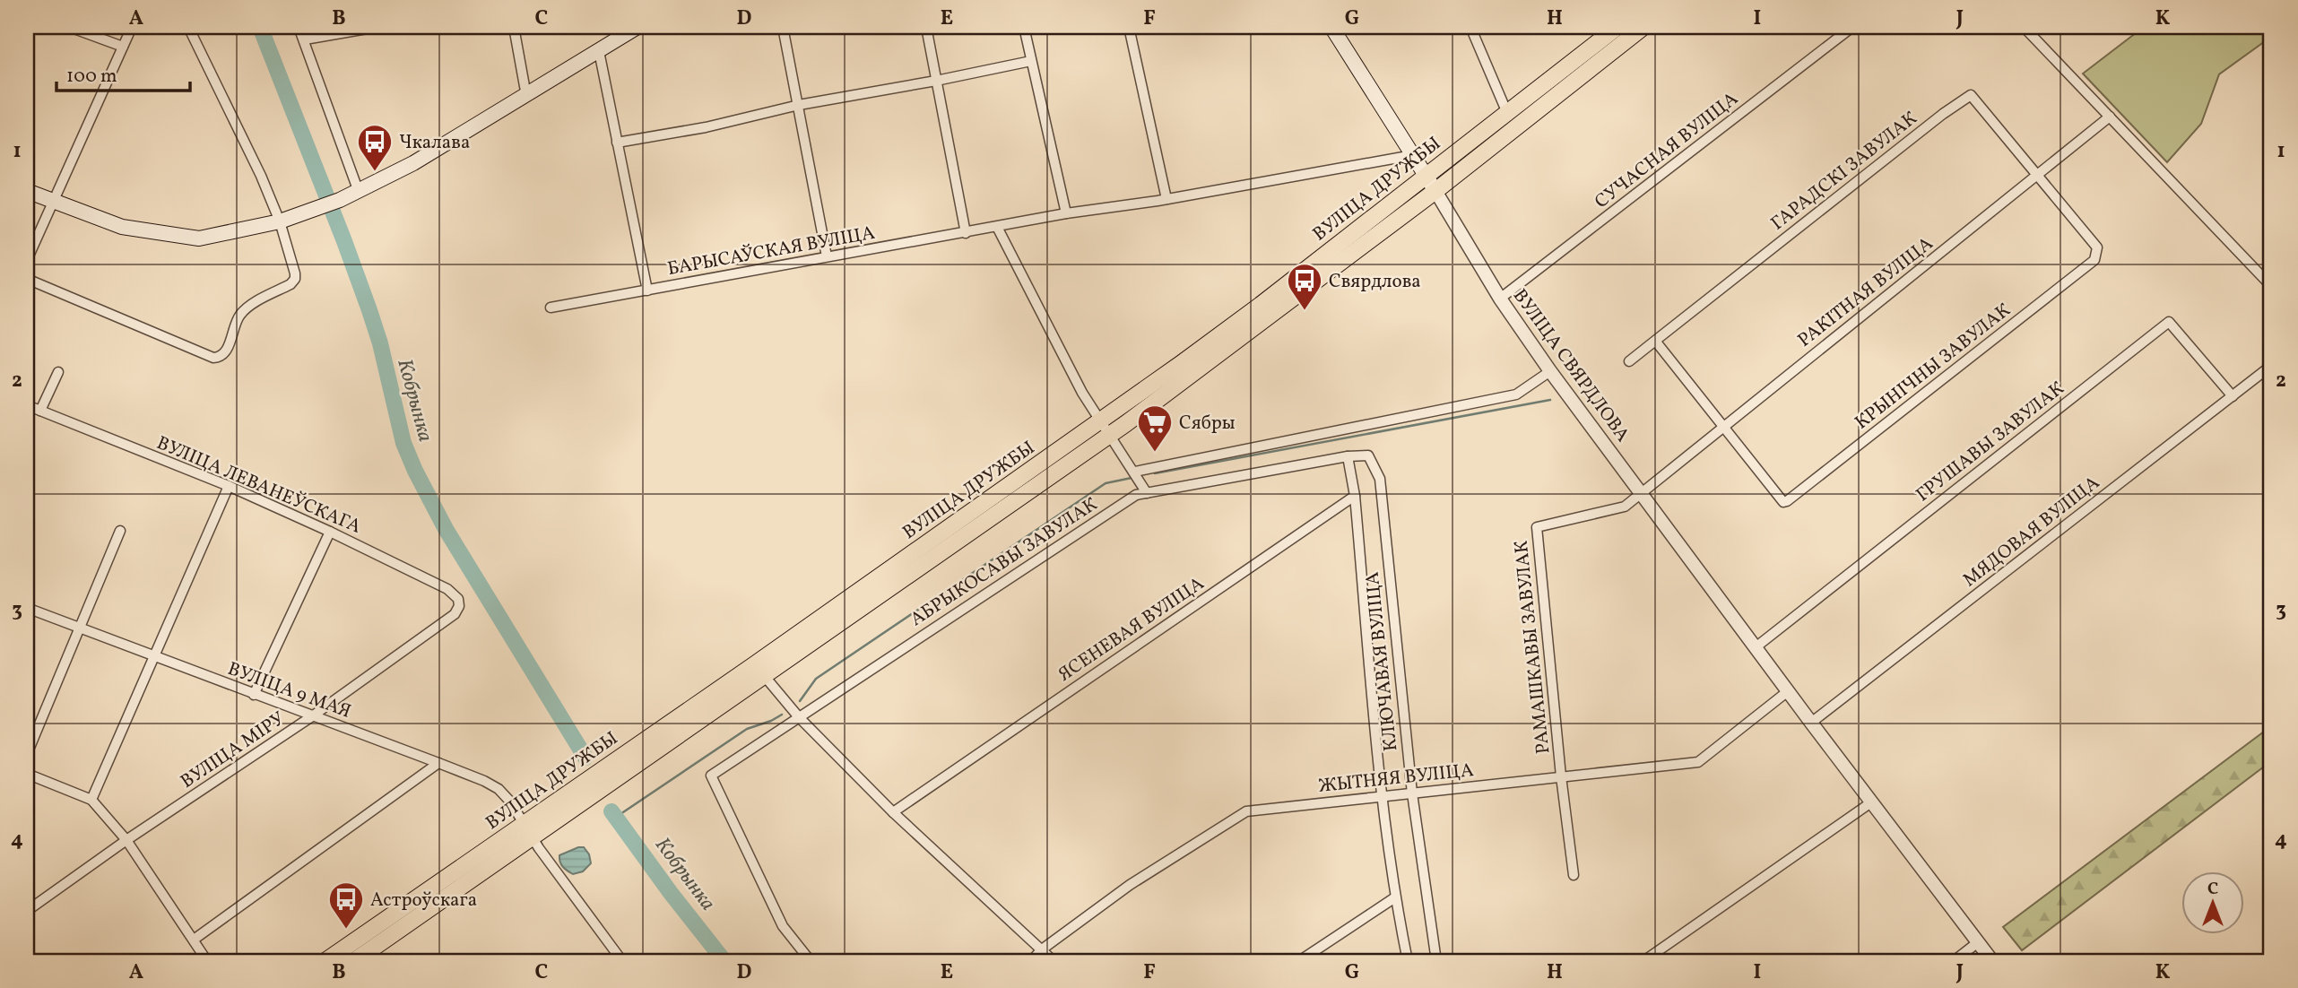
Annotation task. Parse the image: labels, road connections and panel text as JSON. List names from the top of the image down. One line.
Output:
{"streets":{"main road":["ВУЛІЦА ДРУЖБЫ","ВУЛІЦА СВЯРДЛОВА"],"street":["СУЧАСНАЯ ВУЛІЦА","ГАРАДСКІ ЗАВУЛАК","БАРЫСАЎСКАЯ ВУЛІЦА","РАКІТНАЯ ВУЛІЦА","КРЫНІЧНЫ ЗАВУЛАК","ГРУШАВЫ ЗАВУЛАК","ВУЛІЦА ЛЕВАНЕЎСКАГА","МЯДОВАЯ ВУЛІЦА","АБРЫКОСАВЫ ЗАВУЛАК","ЯСЕНЕВАЯ ВУЛІЦА","РАМАШКАВЫ ЗАВУЛАК","КЛЮЧАВАЯ ВУЛІЦА","ВУЛІЦА 9 МАЯ","ВУЛІЦА МІРУ","ЖЫТНЯЯ ВУЛІЦА"]},"crossings":[["СУЧАСНАЯ ВУЛІЦА","ВУЛІЦА СВЯРДЛОВА"],["ГАРАДСКІ ЗАВУЛАК","РАКІТНАЯ ВУЛІЦА"],["ГАРАДСКІ ЗАВУЛАК","КРЫНІЧНЫ ЗАВУЛАК"],["ВУЛІЦА ДРУЖБЫ","ВУЛІЦА СВЯРДЛОВА"],["ВУЛІЦА ДРУЖБЫ","ВУЛІЦА 9 МАЯ"],["БАРЫСАЎСКАЯ ВУЛІЦА","ВУЛІЦА СВЯРДЛОВА"],["РАКІТНАЯ ВУЛІЦА","ВУЛІЦА СВЯРДЛОВА"],["РАКІТНАЯ ВУЛІЦА","КРЫНІЧНЫ ЗАВУЛАК"],["РАКІТНАЯ ВУЛІЦА","РАМАШКАВЫ ЗАВУЛАК"],["ВУЛІЦА СВЯРДЛОВА","ГРУШАВЫ ЗАВУЛАК"],["ВУЛІЦА СВЯРДЛОВА","МЯДОВАЯ ВУЛІЦА"],["ВУЛІЦА СВЯРДЛОВА","РАМАШКАВЫ ЗАВУЛАК"],["ВУЛІЦА СВЯРДЛОВА","ЖЫТНЯЯ ВУЛІЦА"],["ГРУШАВЫ ЗАВУЛАК","МЯДОВАЯ ВУЛІЦА"],["ВУЛІЦА ЛЕВАНЕЎСКАГА","ВУЛІЦА МІРУ"],["АБРЫКОСАВЫ ЗАВУЛАК","КЛЮЧАВАЯ ВУЛІЦА"],["ЯСЕНЕВАЯ ВУЛІЦА","КЛЮЧАВАЯ ВУЛІЦА"],["РАМАШКАВЫ ЗАВУЛАК","ЖЫТНЯЯ ВУЛІЦА"],["КЛЮЧАВАЯ ВУЛІЦА","ЖЫТНЯЯ ВУЛІЦА"],["ВУЛІЦА 9 МАЯ","ВУЛІЦА МІРУ"]],"water":["Кобрынка"],"places":{"bus stop":["Чкалава","Свярдлова","Астроўскага"],"supermarket":["Сябры"]},"scale_bar":"100 m","north":"top","grid":{"columns":["A","B","C","D","E","F","G","H","I","J","K"],"rows":["1","2","3","4"]}}
